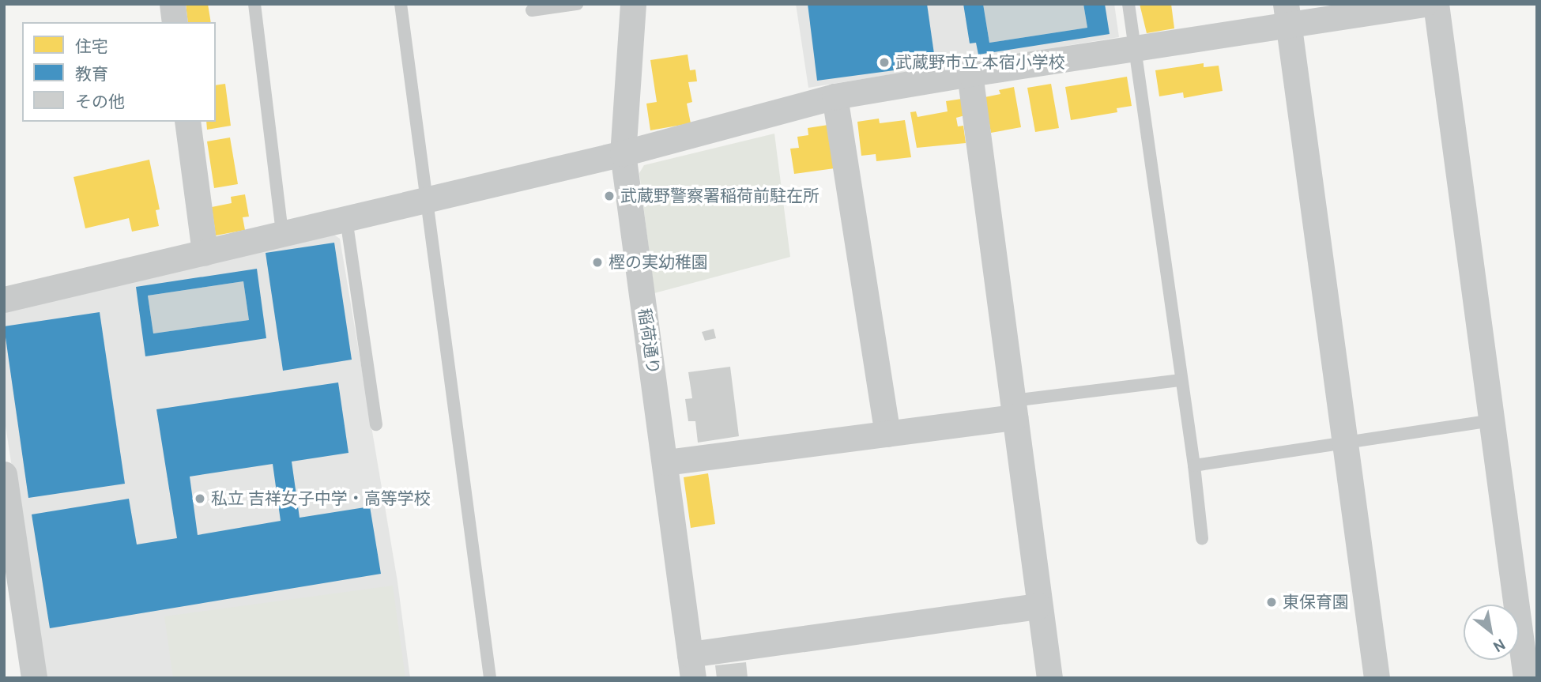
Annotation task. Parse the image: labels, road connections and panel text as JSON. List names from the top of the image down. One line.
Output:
{"streets":{"street":["稲荷通り"]},"places":["武蔵野市立 本宿小学校","武蔵野警察署稲荷前駐在所","樫の実幼稚園","私立 吉祥女子中学・高等学校","東保育園"],"legend":["住宅","教育","その他"],"north":"bottom right"}
